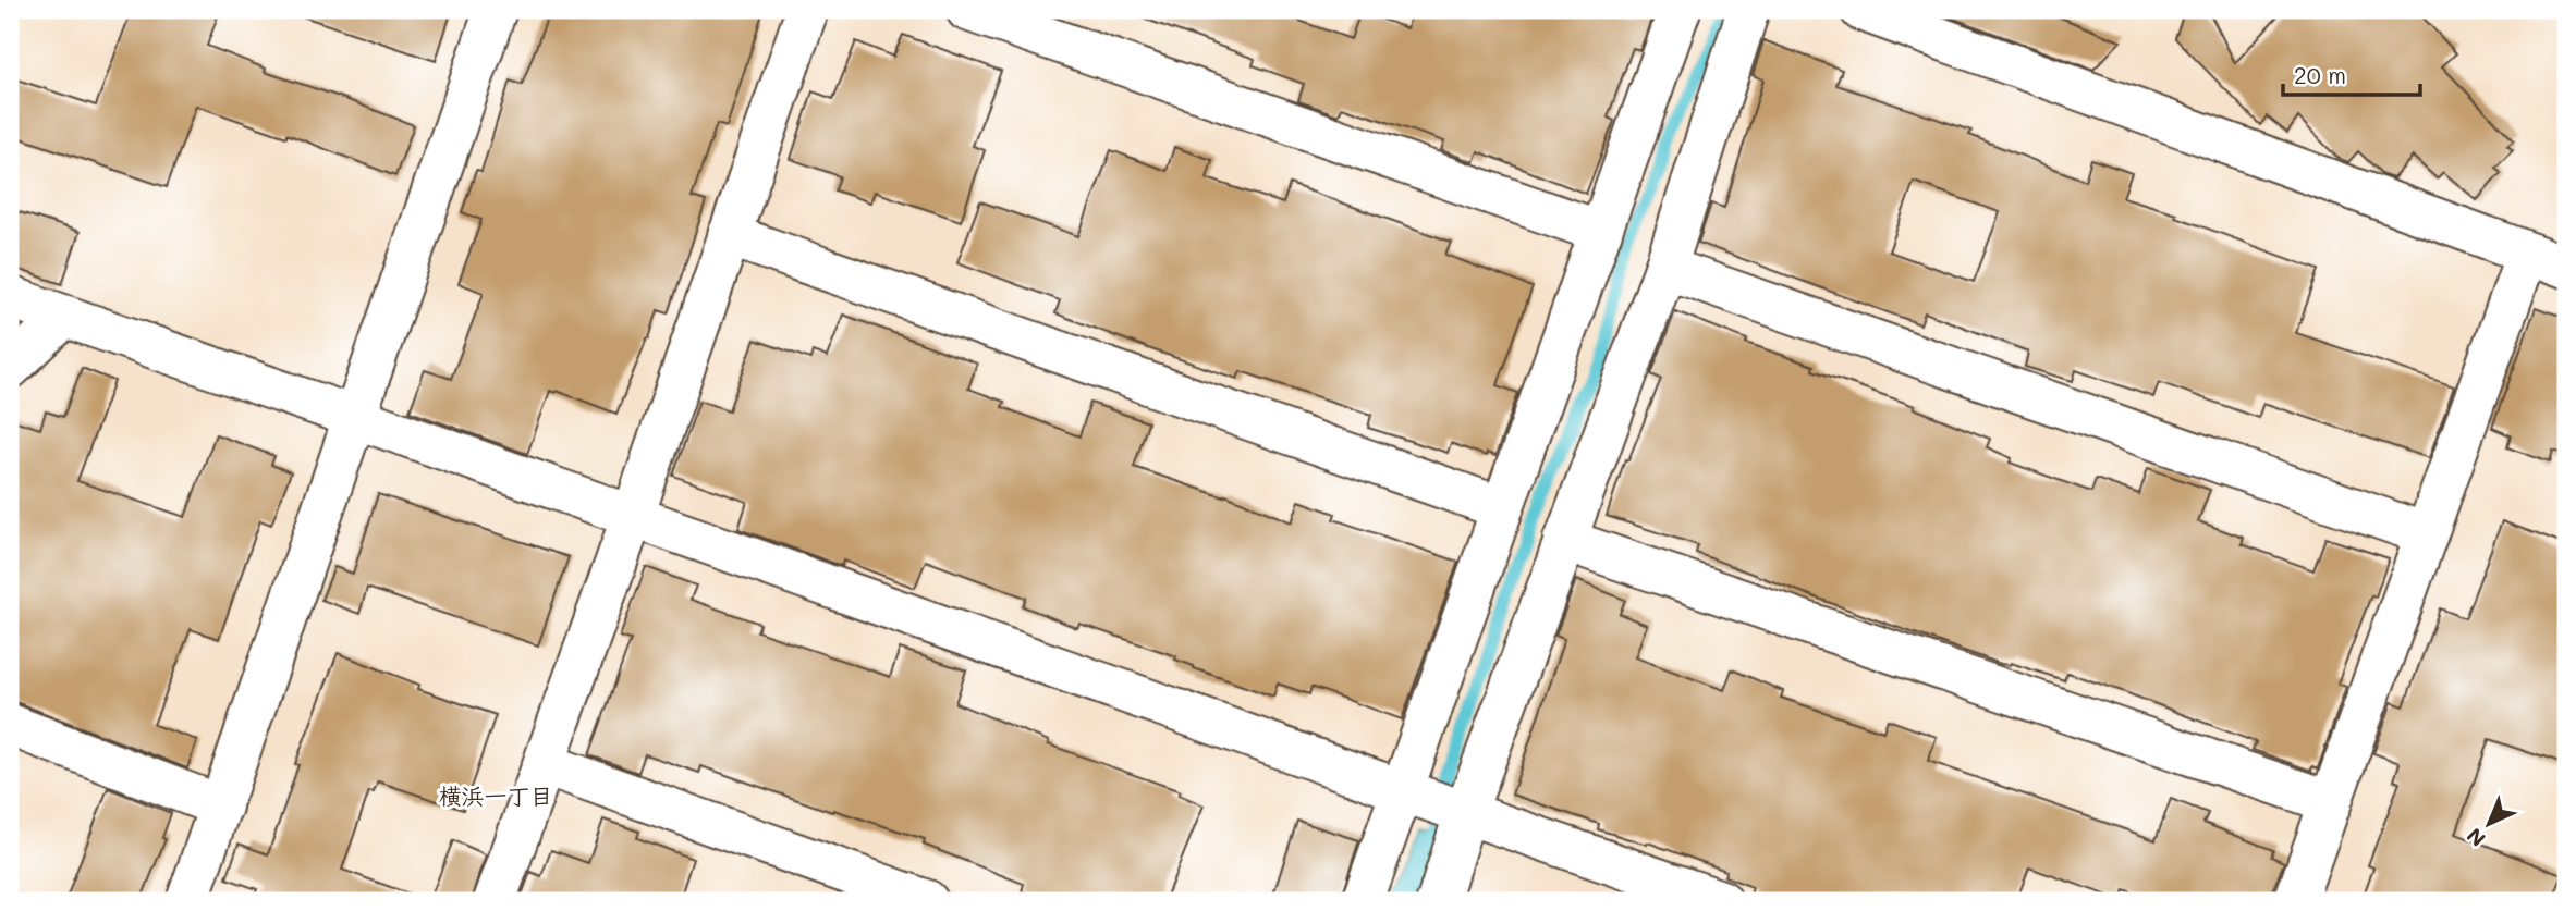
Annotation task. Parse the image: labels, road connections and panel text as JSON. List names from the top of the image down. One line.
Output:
{"districts":["横浜一丁目"],"scale_bar":"20 m","north":"bottom left"}
